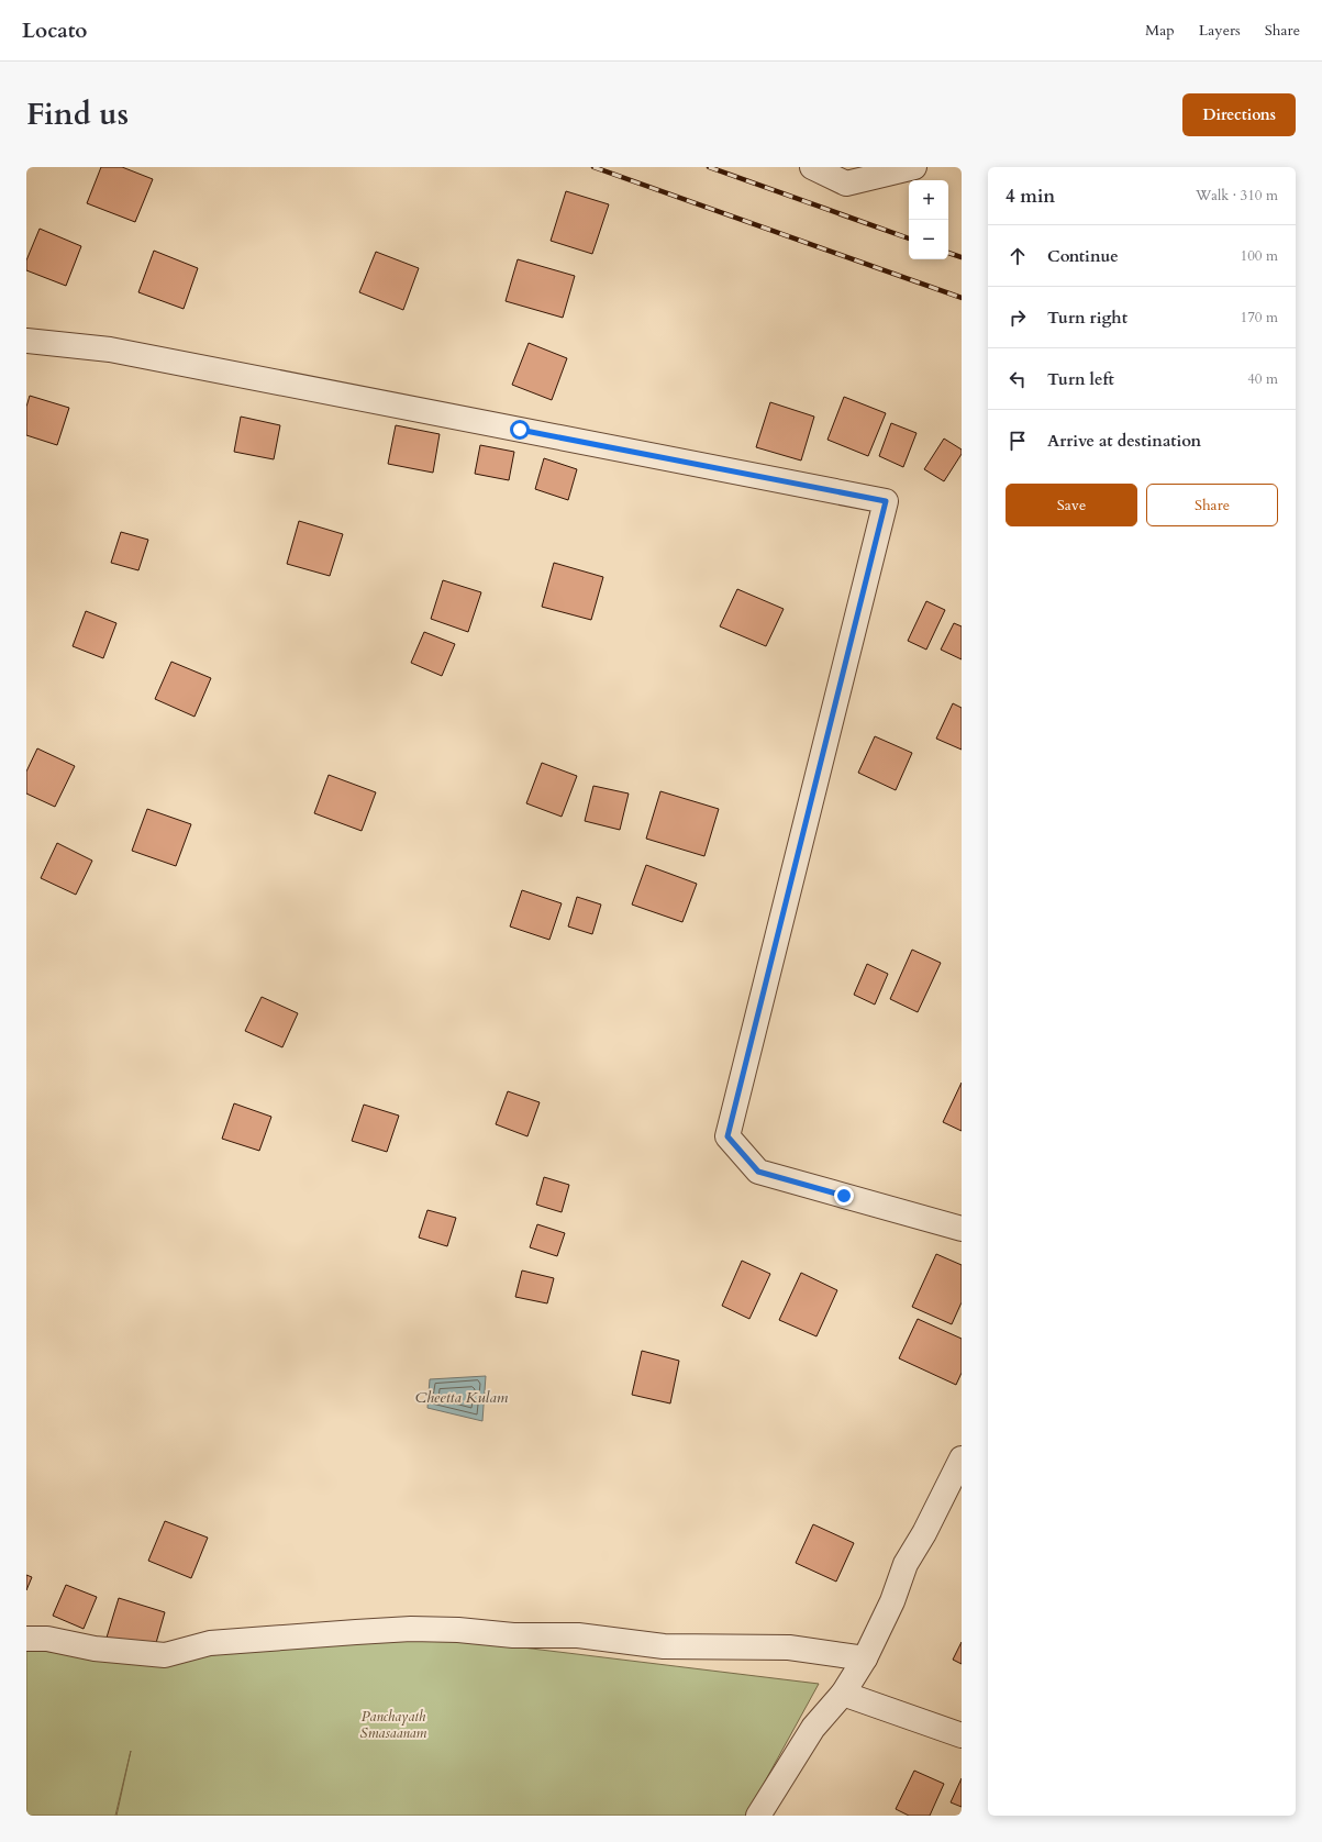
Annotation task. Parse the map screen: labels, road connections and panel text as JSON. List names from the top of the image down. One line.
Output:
{"water":["Cheetta Kulam"],"parks":["Panchayath Smasaanam"],"page":{"header":"Locato","nav":["Map","Layers","Share"],"title":"Find us","buttons":["Directions",["Save","Share"]],"heading":["4 min","Walk · 310 m"],"map_buttons":["+","−"],"list":[["Continue","100 m"],["Turn right","170 m"],["Turn left","40 m"],"Arrive at destination"]}}
